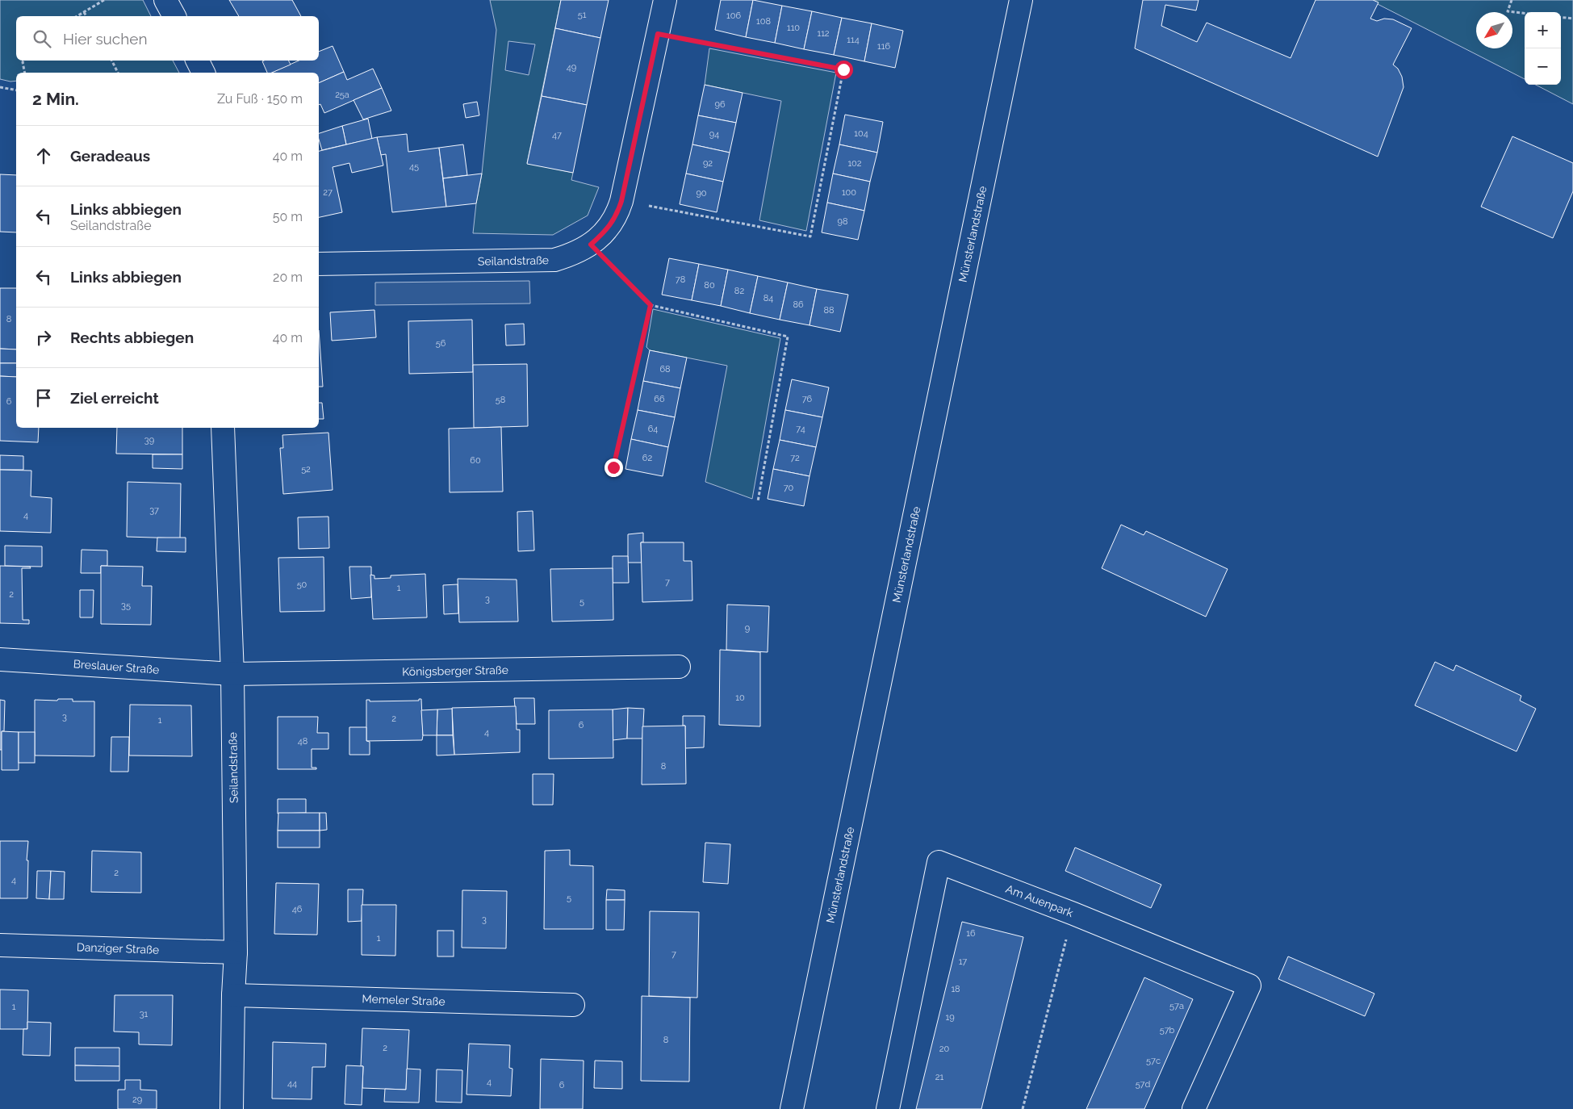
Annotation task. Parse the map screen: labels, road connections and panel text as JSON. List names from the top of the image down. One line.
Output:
{"streets":{"street":["Münsterlandstraße","Seilandstraße","Breslauer Straße","Königsberger Straße","Am Auenpark","Danziger Straße","Memeler Straße"]},"crossings":[["Seilandstraße","Breslauer Straße"],["Seilandstraße","Königsberger Straße"],["Seilandstraße","Danziger Straße"],["Seilandstraße","Memeler Straße"],["Breslauer Straße","Königsberger Straße"]],"house_numbers":["51","106","108","110","112","114","116","49","25a","96","104","94","47","92","102","45","27","100","90","98","78","80","82","84","86","88","8","56","68","66","76","58","6","64","74","39","62","72","60","52","70","37","4","7","50","1","2","3","5","35","9","10","3","2","1","6","4","48","8","2","4","5","46","3","16","1","7","17","18","57a","1","31","19","57b","8","2","20","57c","21","4","44","57d","6","29"],"north":"bottom left","page":{"map_buttons":["+","−"],"search":"Hier suchen","heading":["2 Min.","Zu Fuß · 150 m"],"list":[["Geradeaus","40 m"],["Links abbiegen","Seilandstraße","50 m"],["Links abbiegen","20 m"],["Rechts abbiegen","40 m"],"Ziel erreicht"]}}
